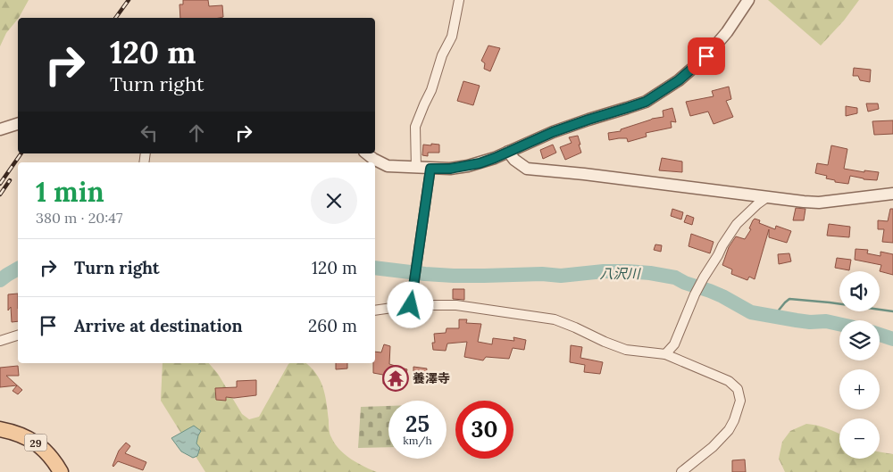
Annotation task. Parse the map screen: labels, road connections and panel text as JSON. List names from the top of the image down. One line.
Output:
{"streets":{"main road":["29"]},"water":["八沢川"],"places":{"temple":["養澤寺"]},"page":{"turn":["120 m","Turn right"],"heading":["1 min","380 m · 20:47"],"list":[{"name":"Turn right","value":"120 m"},{"name":"Arrive at destination","value":"260 m"}],"map_buttons":["+","−"],"speed":"25 km/h","limit":"30"}}
